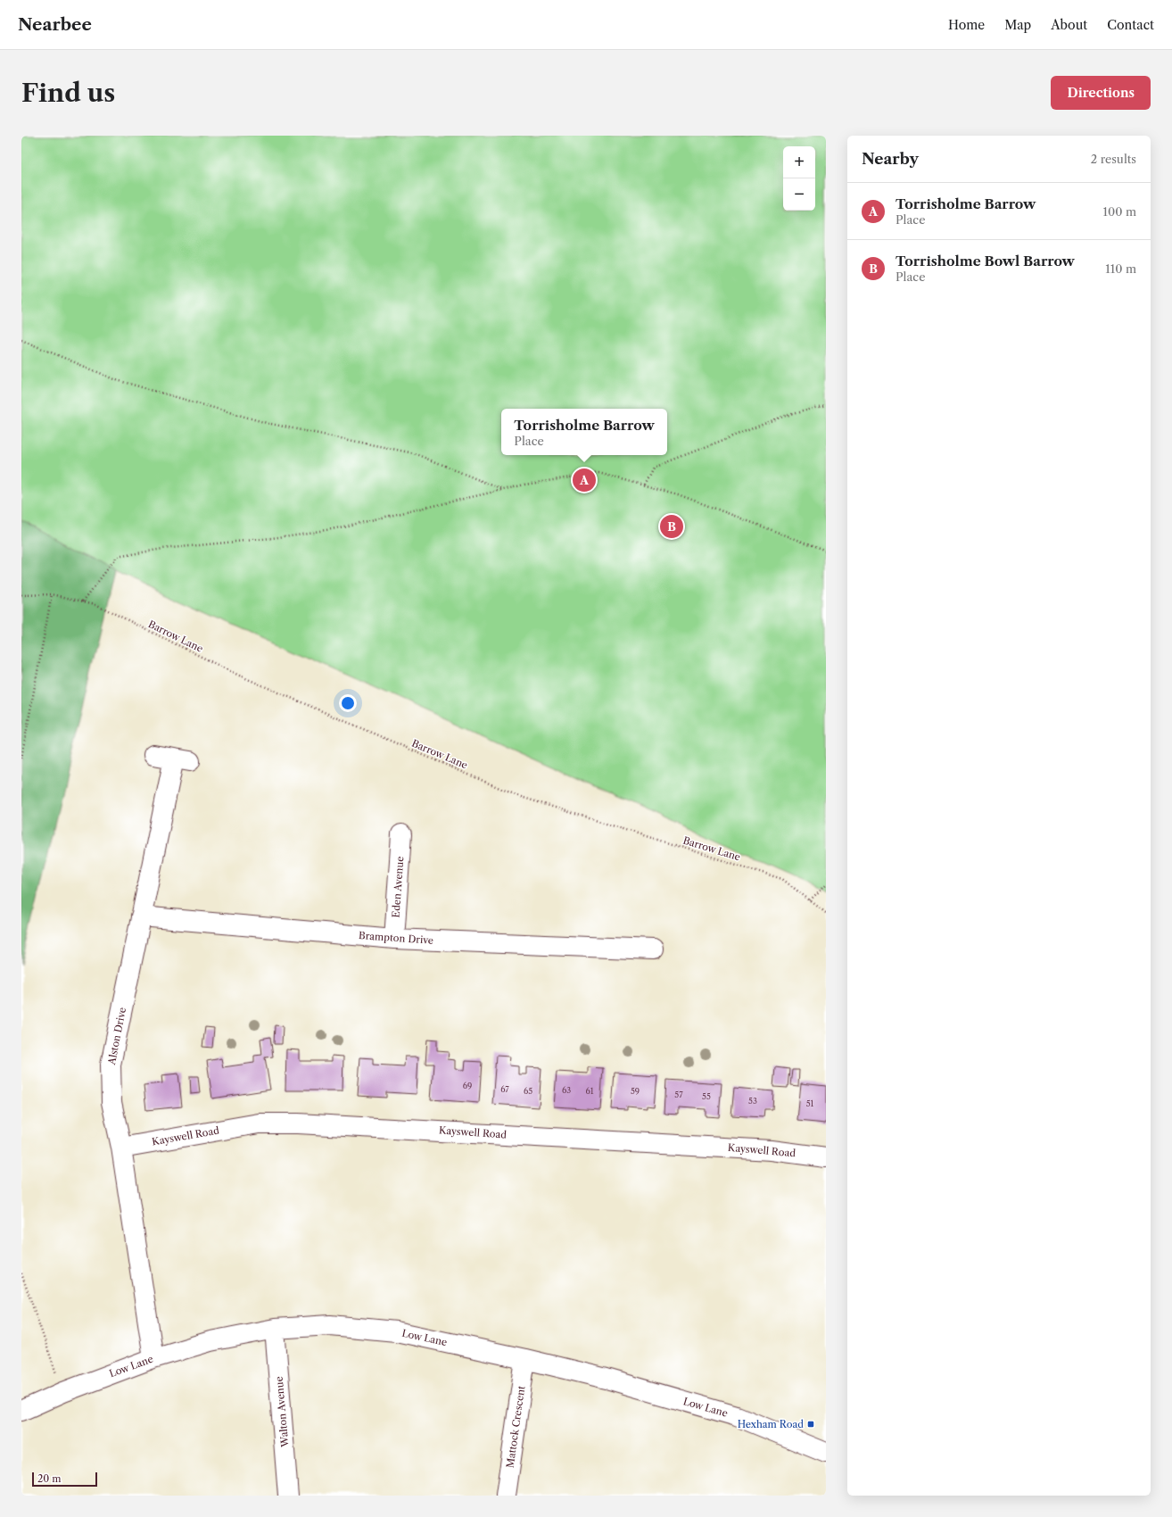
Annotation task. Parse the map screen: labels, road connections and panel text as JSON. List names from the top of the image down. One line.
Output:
{"streets":{"street":["Eden Avenue","Brampton Drive","Alston Drive","Kayswell Road","Low Lane","Walton Avenue","Mattock Crescent"],"path":["Barrow Lane"]},"crossings":[["Eden Avenue","Brampton Drive"],["Brampton Drive","Alston Drive"],["Alston Drive","Kayswell Road"],["Alston Drive","Low Lane"],["Low Lane","Walton Avenue"],["Low Lane","Mattock Crescent"]],"places":{"transit":["Hexham Road"]},"house_numbers":["69","67","63","65","61","59","57","55","53","51"],"scale_bar":"20 m","page":{"header":"Nearbee","nav":["Home","Map","About","Contact"],"buttons":"Directions","title":"Find us","heading":["Nearby","2 results"],"map_buttons":["+","−"],"list":[{"mark":"A","name":"Torrisholme Barrow","note":"Place","value":"100 m"},{"mark":"B","name":"Torrisholme Bowl Barrow","note":"Place","value":"110 m"}],"popup":["Torrisholme Barrow","Place"],"pins":["A","B"],"scale":"20 m"}}
